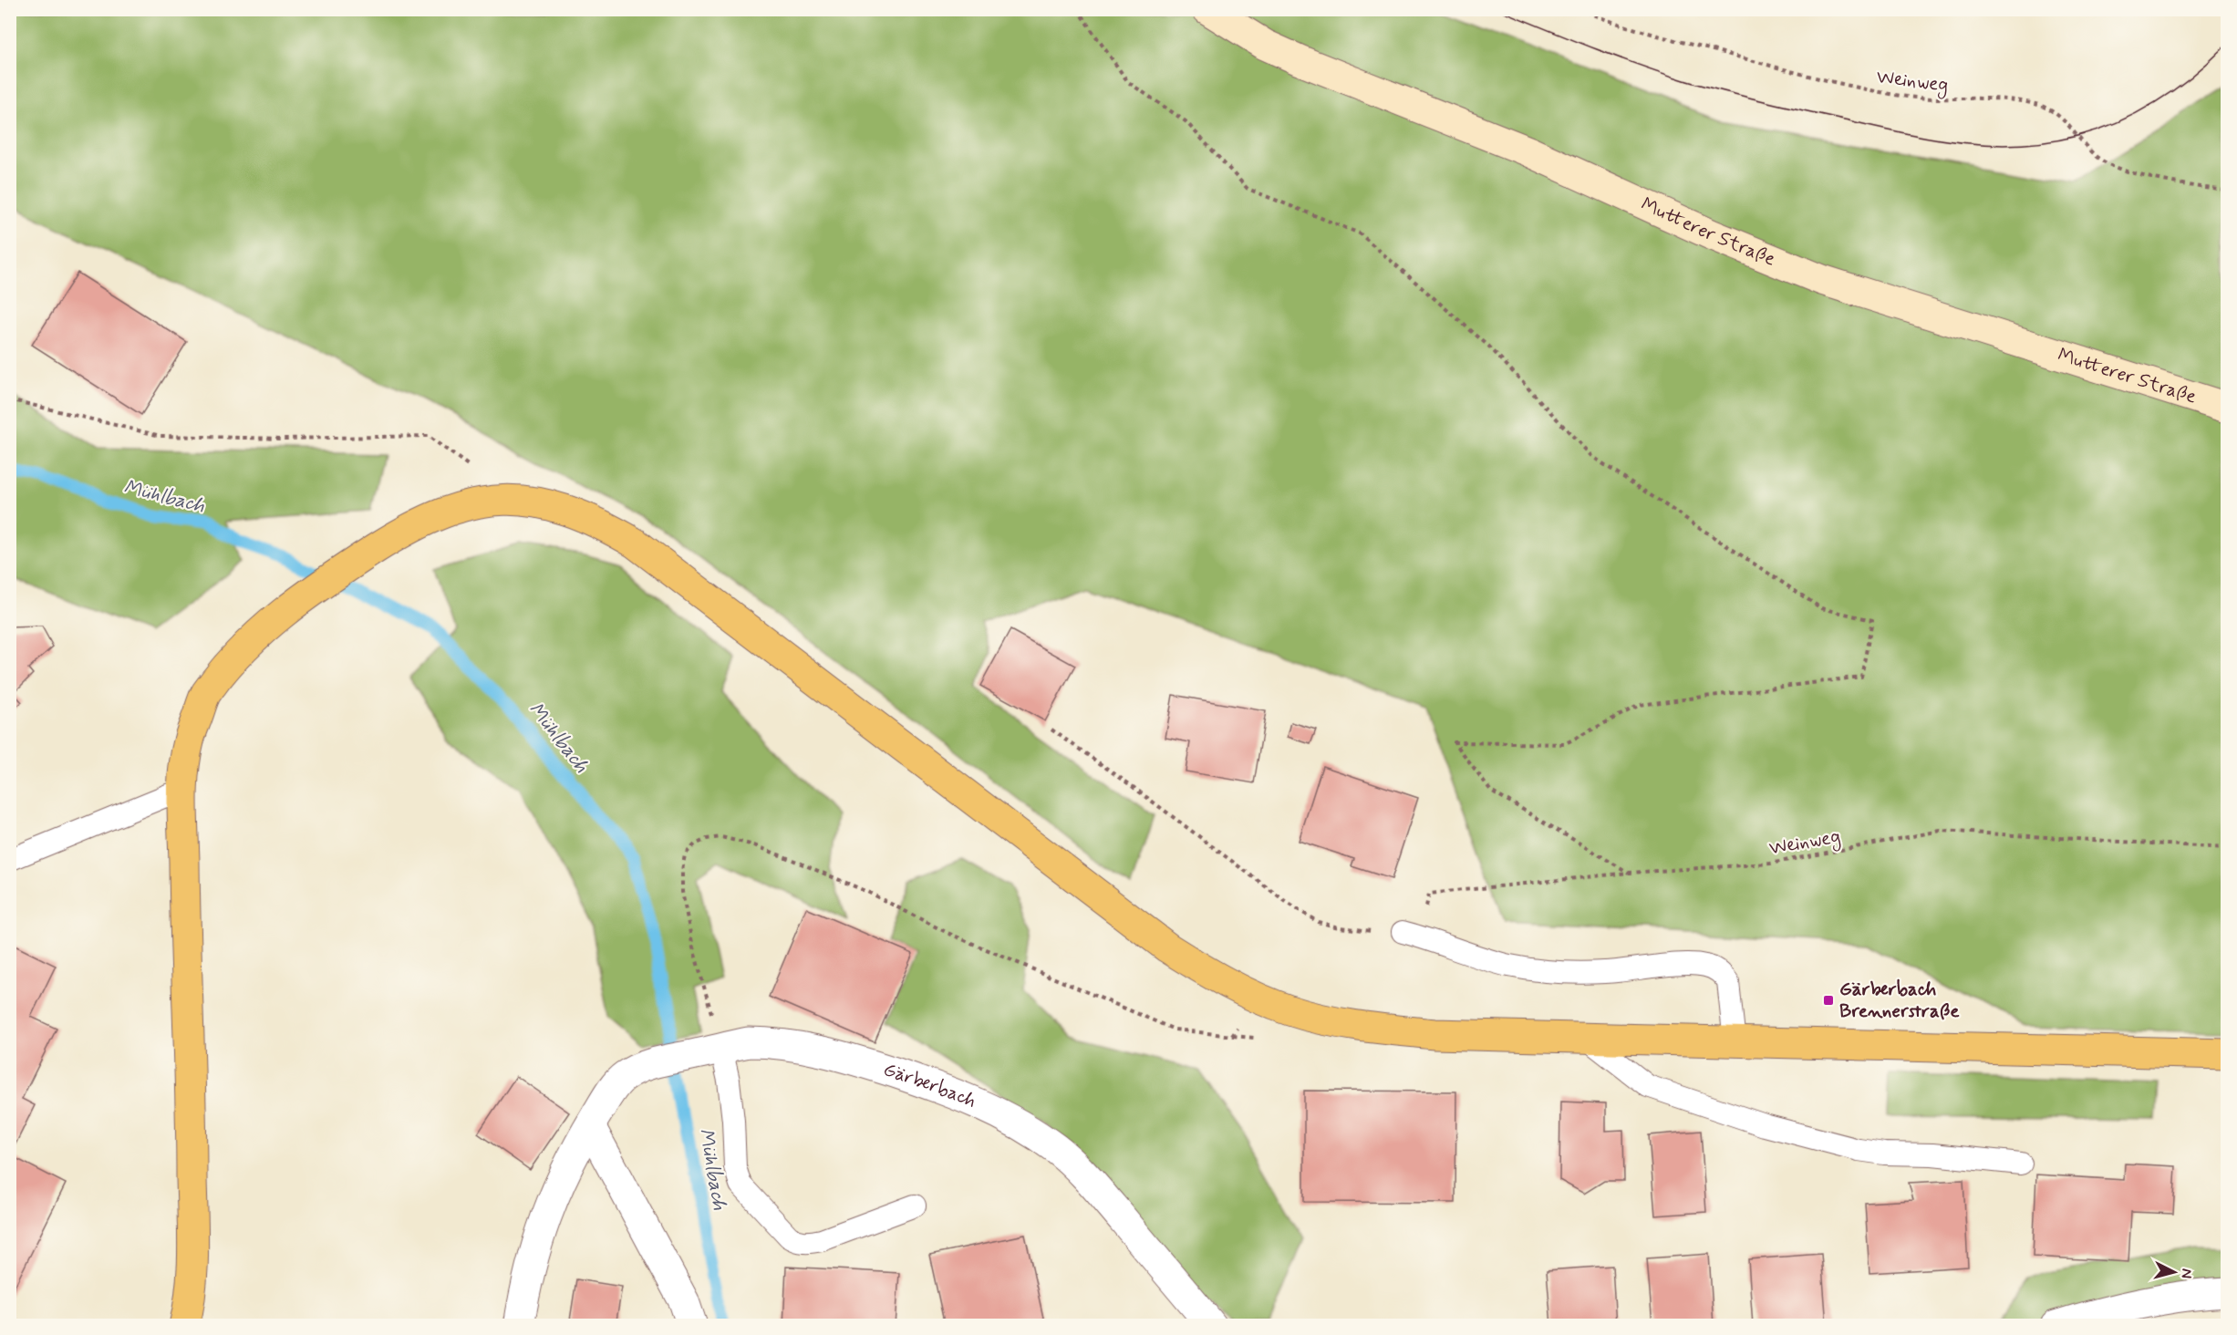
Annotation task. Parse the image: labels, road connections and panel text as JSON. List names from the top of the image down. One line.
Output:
{"streets":{"main road":["Mutterer Straße"],"street":["Gärberbach"],"path":["Weinweg"]},"water":["Mühlbach"],"places":{"transit":["Gärberbach Brennerstraße"]},"north":"right"}
